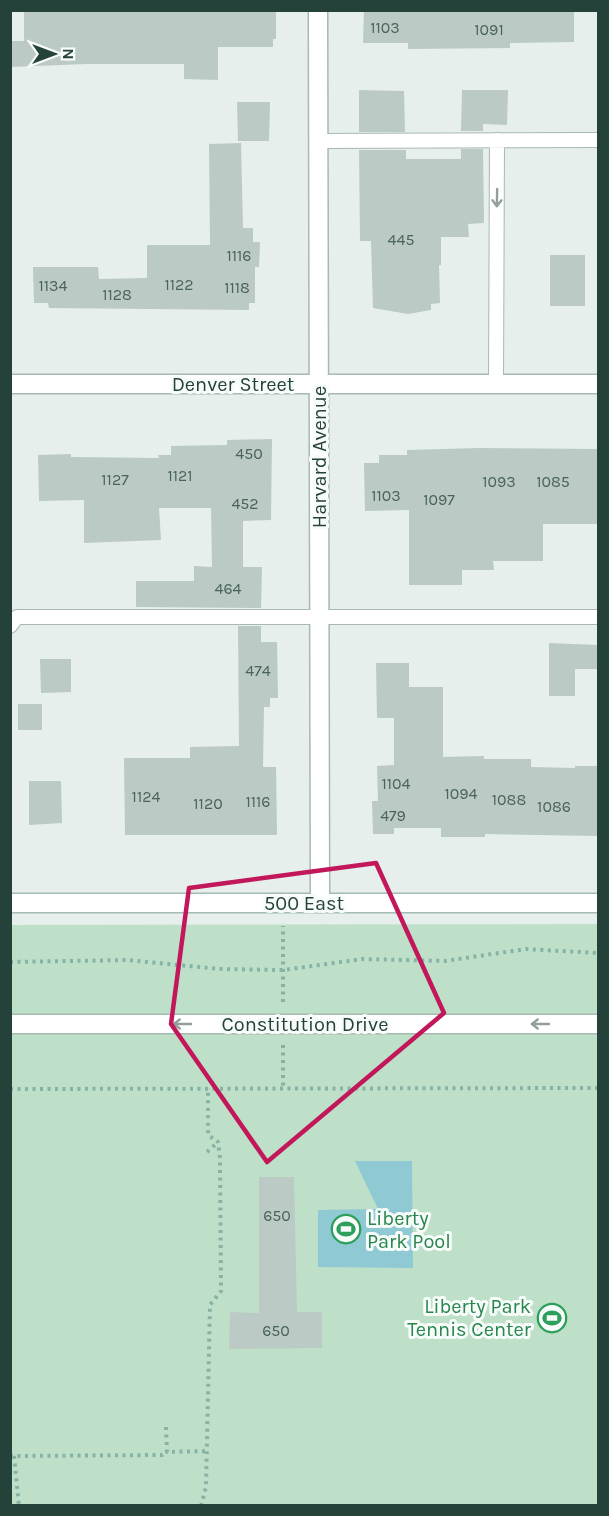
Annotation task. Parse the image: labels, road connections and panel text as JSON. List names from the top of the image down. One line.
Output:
{"streets":{"street":["Denver Street","Harvard Avenue","500 East","Constitution Drive"]},"crossings":[["Denver Street","Harvard Avenue"],["Harvard Avenue","500 East"]],"one_way":["Constitution Drive"],"places":{"sports":["Liberty Park Pool","Liberty Park Tennis Center"]},"house_numbers":["1103","1091","445","1116","1122","1134","1118","1128","450","1121","1127","1093","1085","1103","1097","452","464","474","1104","1094","1124","1088","1116","1120","1086","479","650","650"],"north":"right"}
